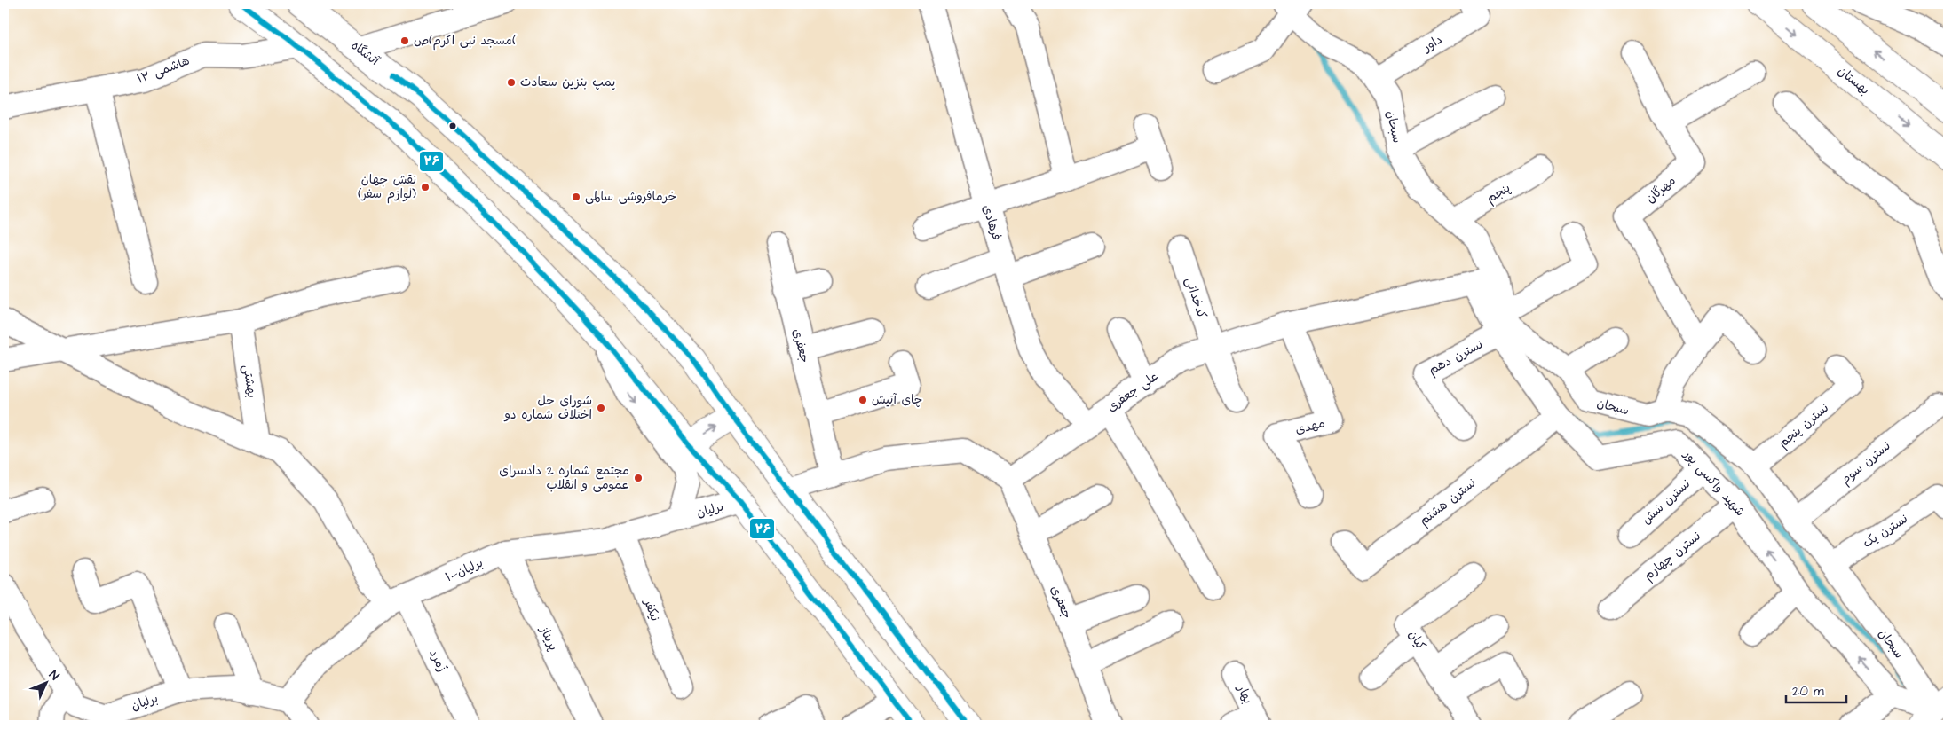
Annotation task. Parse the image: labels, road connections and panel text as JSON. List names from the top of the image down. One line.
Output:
{"streets":{"main road":["آتشگاه","بهستان"],"street":["داور","۱۲ هاشمی","سبحان","مهرگان","پنجم","فرهادی","کدخدائی","جعفری","نسترن دهم","بهشتی","علی جعفری","نسترن پنجم","مهدی","نسترن سوم","شهید واکسی پور","نسترن هشتم","نسترن شش","برلیان","نسترن یک","نسترن چهارم","۱۰-برلیان","نیکفر","پریناز","کیان","زُمرد","بهار"]},"crossings":[["داور","سبحان"],["سبحان","پنجم"],["سبحان","نسترن دهم"],["سبحان","علی جعفری"],["سبحان","نسترن پنجم"],["سبحان","نسترن سوم"],["سبحان","شهید واکسی پور"],["سبحان","نسترن یک"],["فرهادی","علی جعفری"],["کدخدائی","علی جعفری"],["جعفری","علی جعفری"],["نسترن دهم","شهید واکسی پور"],["بهشتی","زُمرد"],["علی جعفری","مهدی"],["علی جعفری","شهید واکسی پور"],["شهید واکسی پور","نسترن هشتم"],["شهید واکسی پور","نسترن شش"],["شهید واکسی پور","نسترن چهارم"],["برلیان","۱۰-برلیان"],["۱۰-برلیان","نیکفر"],["۱۰-برلیان","پریناز"],["۱۰-برلیان","زُمرد"]],"one_way":["شهید واکسی پور"],"places":["مسجد نبی اکرم)ص(","پمپ بنزین سعادت","نقش جهان (لوازم سفر)","خرمافروشی سالمی","چای آتیش","شورای حل اختلاف شماره دو","مجتمع شماره 2 دادسرای عمومی و انقلاب"],"lines":["transit line ۲۶"],"scale_bar":"20 m","north":"top right"}
